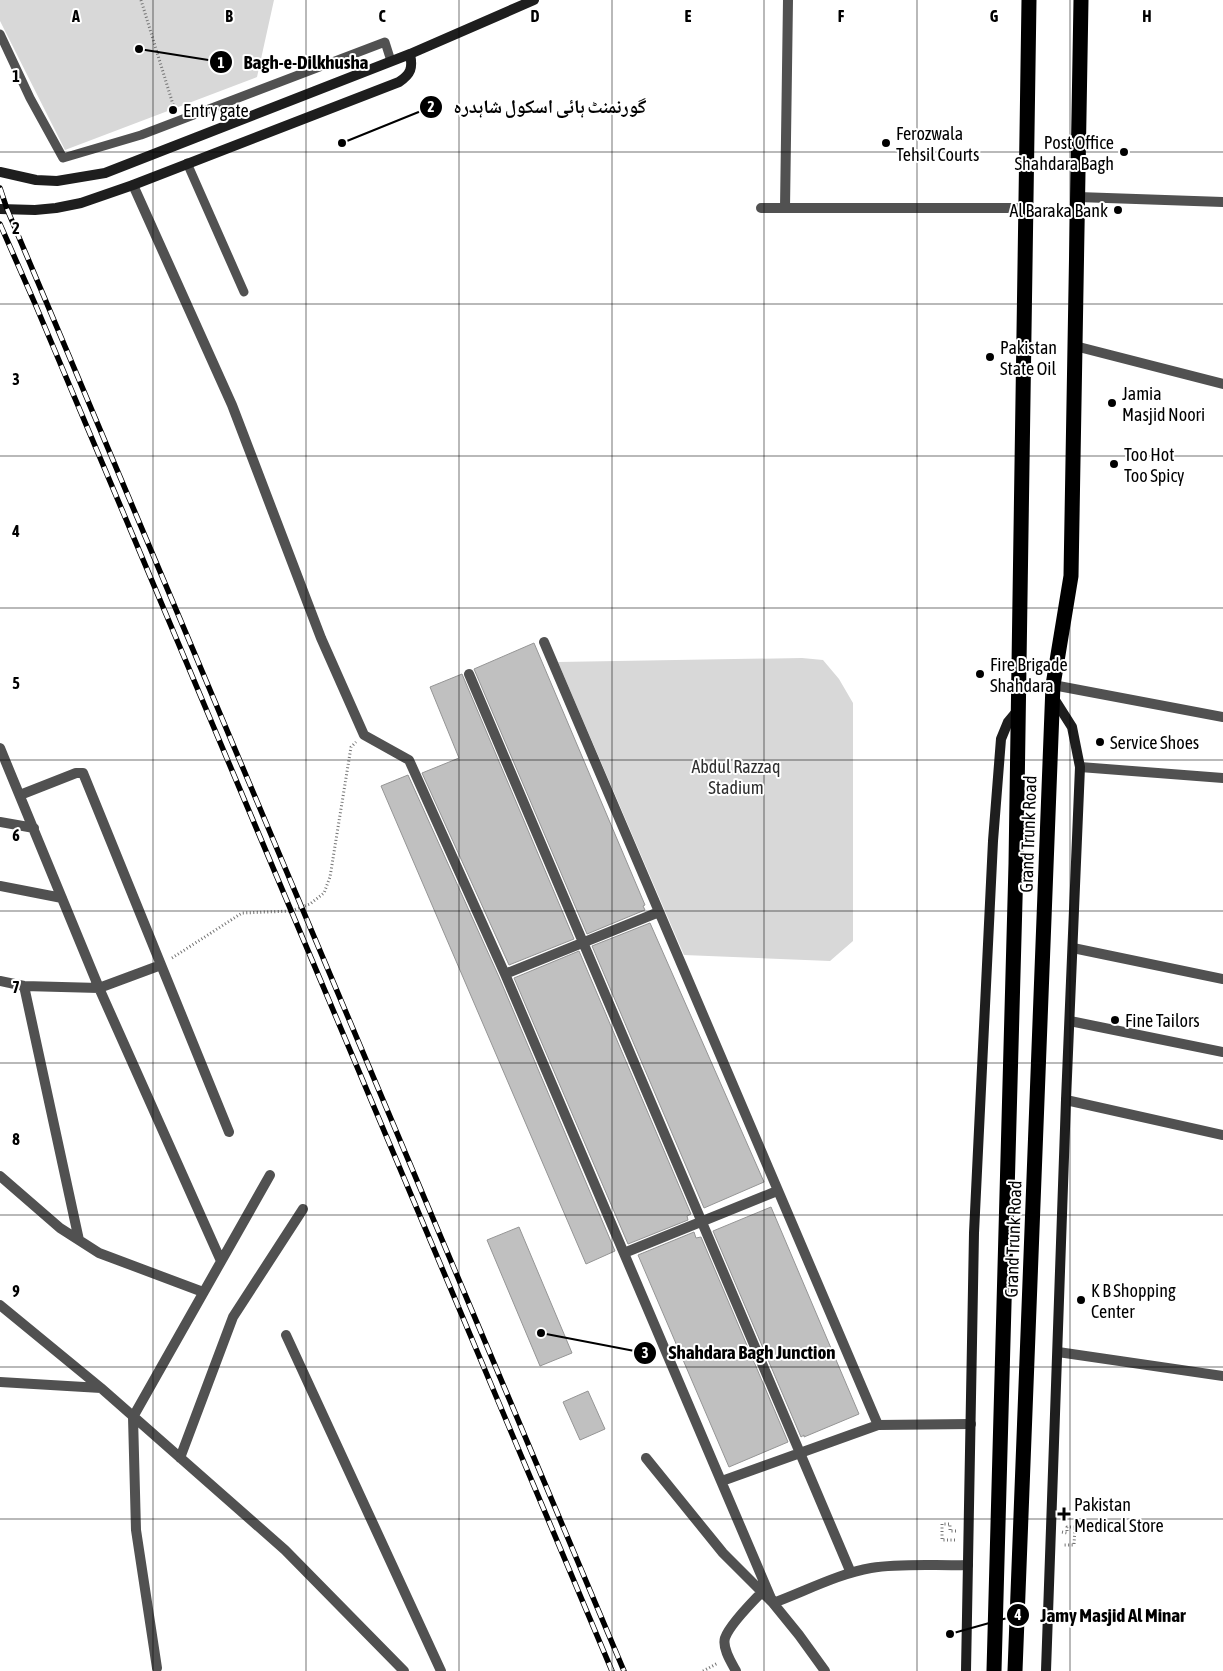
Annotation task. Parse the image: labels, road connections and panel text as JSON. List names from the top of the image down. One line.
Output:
{"streets":{"highway":["Grand Trunk Road"]},"parks":["Abdul Razzaq Stadium"],"places":{"other":["Bagh-e-Dilkhusha","Entry gate","گورنمنٹ ہائی اسکول شاہدرہ","Ferozwala Tehsil Courts","Post Office Shahdara Bagh","Al Baraka Bank","Pakistan State Oil","Jamia Masjid Noori","Too Hot Too Spicy","Fire Brigade Shahdara","Service Shoes","Fine Tailors","K B Shopping Center","Shahdara Bagh Junction","Jamy Masjid Al Minar"],"health":["Pakistan Medical Store"]},"grid":{"columns":["A","B","C","D","E","F","G","H"],"rows":["1","2","3","4","5","6","7","8","9"]}}
